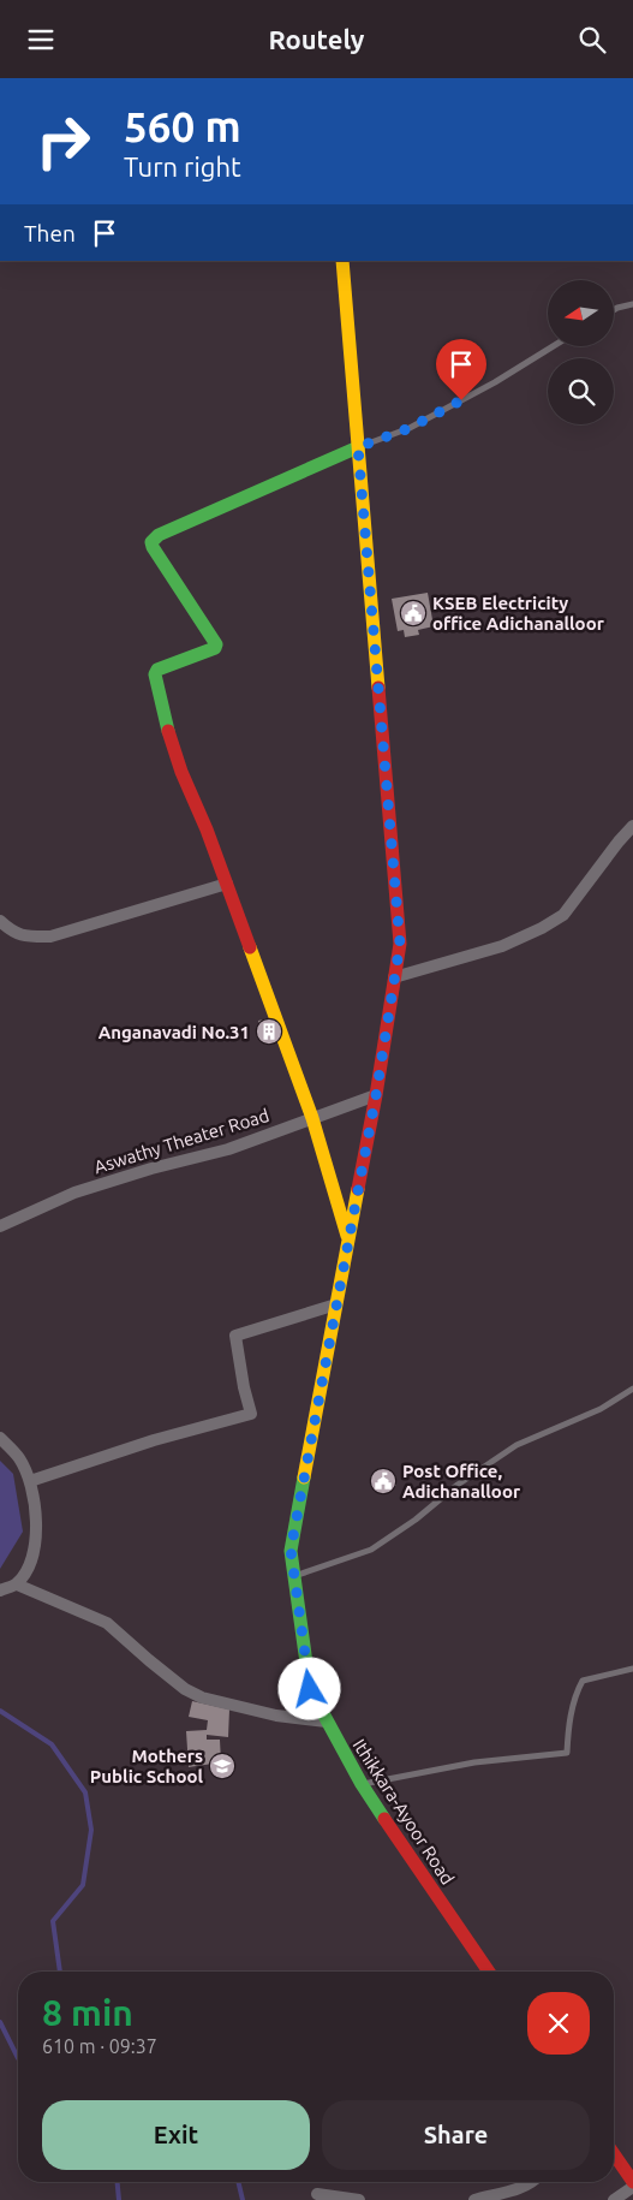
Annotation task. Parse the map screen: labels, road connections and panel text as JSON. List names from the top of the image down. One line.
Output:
{"streets":{"main road":["Ithikkara-Ayoor Road"],"street":["Aswathy Theater Road"]},"crossings":[["Aswathy Theater Road","Ithikkara-Ayoor Road"]],"places":{"public building":["KSEB Electricity office Adichanalloor","Post Office, Adichanalloor"],"building":["Anganavadi No.31"],"school or university":["Mothers Public School"]},"north":"left","page":{"header":"Routely","turn":["560 m","Turn right"],"then":"Then","heading":["8 min","610 m · 09:37"],"buttons":["Exit","Share"]}}
